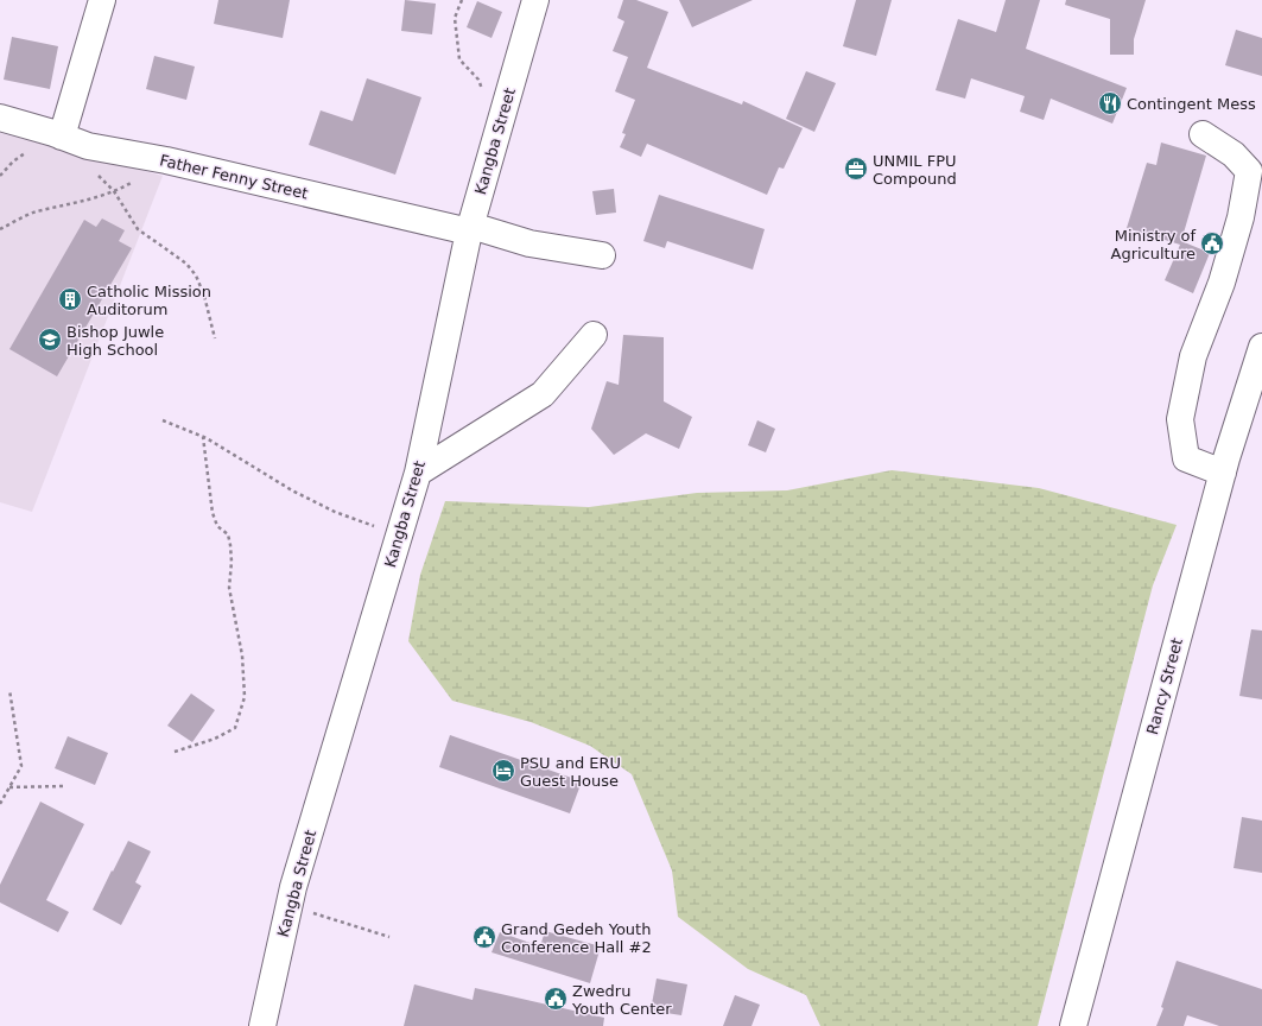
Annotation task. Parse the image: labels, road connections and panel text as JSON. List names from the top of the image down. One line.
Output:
{"streets":{"street":["Kangba Street","Father Fenny Street","Rancy Street"]},"crossings":[["Kangba Street","Father Fenny Street"]],"places":{"restaurant":["Contingent Mess"],"office":["UNMIL FPU Compound"],"public building":["Ministry of Agriculture","Grand Gedeh Youth Conference Hall #2","Zwedru Youth Center"],"building":["Catholic Mission Auditorum"],"school or university":["Bishop Juwle High School"],"hotel":["PSU and ERU Guest House"]}}
